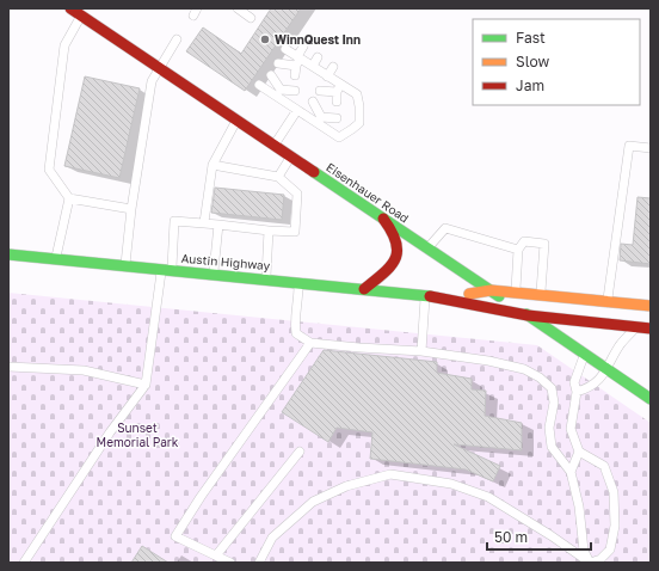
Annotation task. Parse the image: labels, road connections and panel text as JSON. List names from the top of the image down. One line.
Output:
{"streets":{"main road":["Eisenhauer Road","Austin Highway"]},"crossings":[["Eisenhauer Road","Austin Highway"]],"parks":["Sunset Memorial Park"],"places":["WinnQuest Inn"],"legend":["Fast","Slow","Jam"],"scale_bar":"50 m"}
